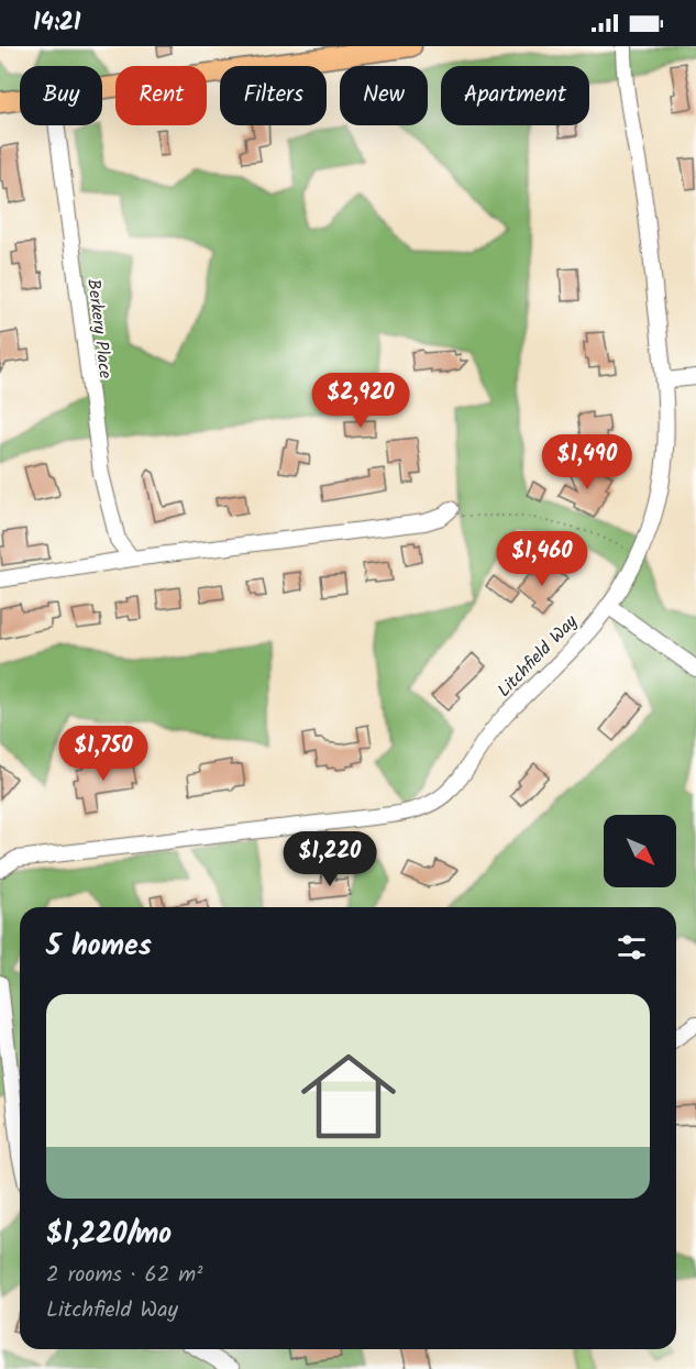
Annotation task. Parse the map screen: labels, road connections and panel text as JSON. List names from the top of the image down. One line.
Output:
{"streets":{"street":["Berkery Place","Litchfield Way"]},"north":"bottom right","page":{"status":"14:21","chip":["Buy","Rent","Filters","New","Apartment"],"price":["$2,920","$1,490","$1,460","$1,750","$1,220"],"heading":"5 homes","list":[{"name":"$1,220/mo","note":"2 rooms · 62 m² · Litchfield Way"}]}}
